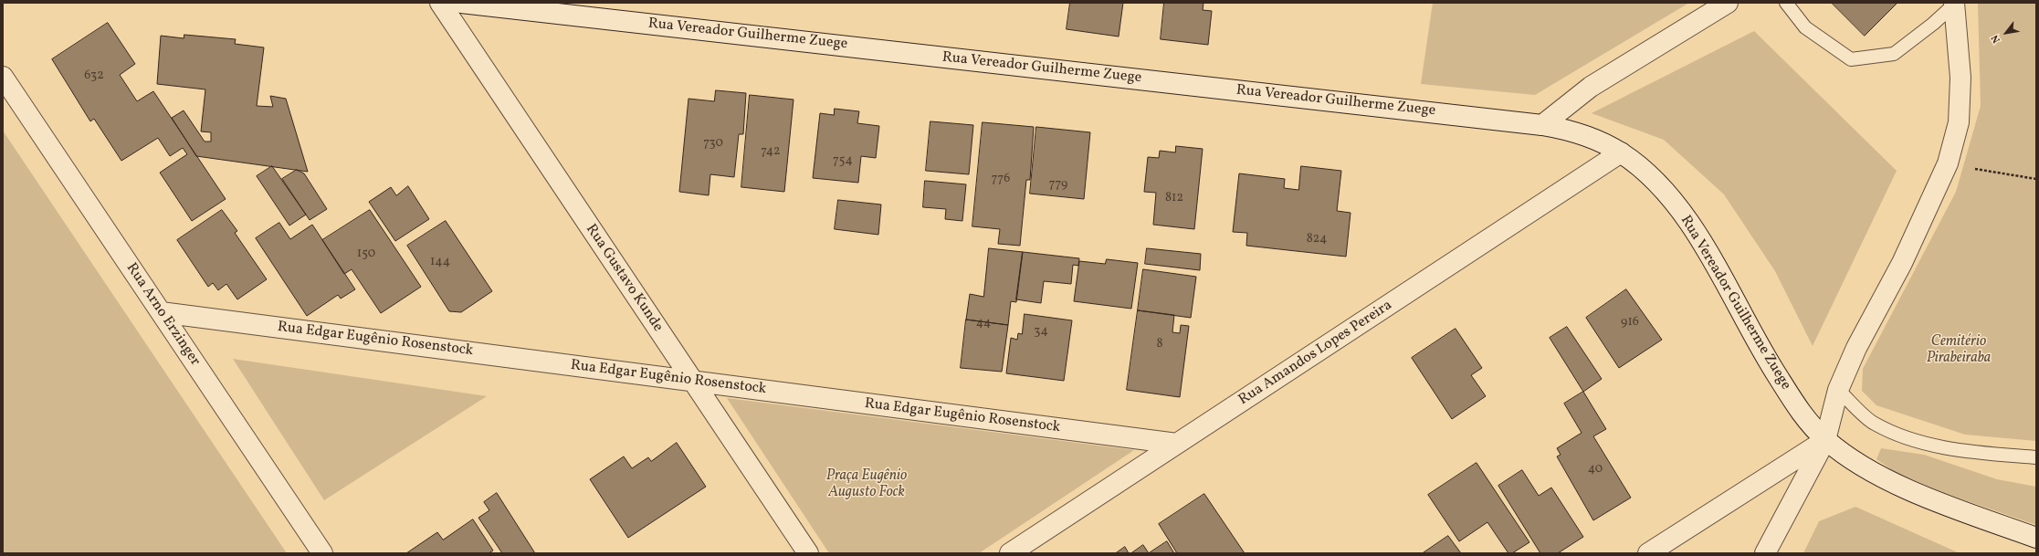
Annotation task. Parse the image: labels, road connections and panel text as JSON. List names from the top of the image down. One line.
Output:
{"streets":{"street":["Rua Vereador Guilherme Zuege","Rua Gustavo Kunde","Rua Arno Erzinger","Rua Edgar Eugênio Rosenstock","Rua Amandos Lopes Pereira"]},"crossings":[["Rua Vereador Guilherme Zuege","Rua Amandos Lopes Pereira"],["Rua Gustavo Kunde","Rua Edgar Eugênio Rosenstock"],["Rua Arno Erzinger","Rua Edgar Eugênio Rosenstock"],["Rua Edgar Eugênio Rosenstock","Rua Amandos Lopes Pereira"]],"parks":["Cemitério Pirabeiraba","Praça Eugênio Augusto Fock"],"house_numbers":["632","730","742","754","776","779","812","824","150","144","916","44","34","8","40"],"north":"bottom left"}
